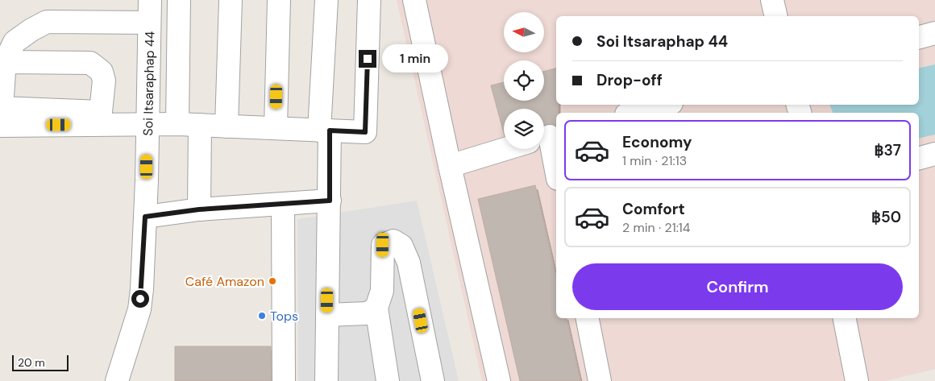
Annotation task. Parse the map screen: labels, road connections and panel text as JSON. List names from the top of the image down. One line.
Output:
{"streets":{"street":["Soi Itsaraphap 44"]},"places":["Café Amazon","Tops"],"scale_bar":"20 m","north":"left","page":{"banner":["Soi Itsaraphap 44","Drop-off"],"bubble":"1 min","list":[{"name":"Economy","note":"1 min · 21:13","value":"฿37"},{"name":"Comfort","note":"2 min · 21:14","value":"฿50"}],"buttons":"Confirm","scale":"20 m"}}
